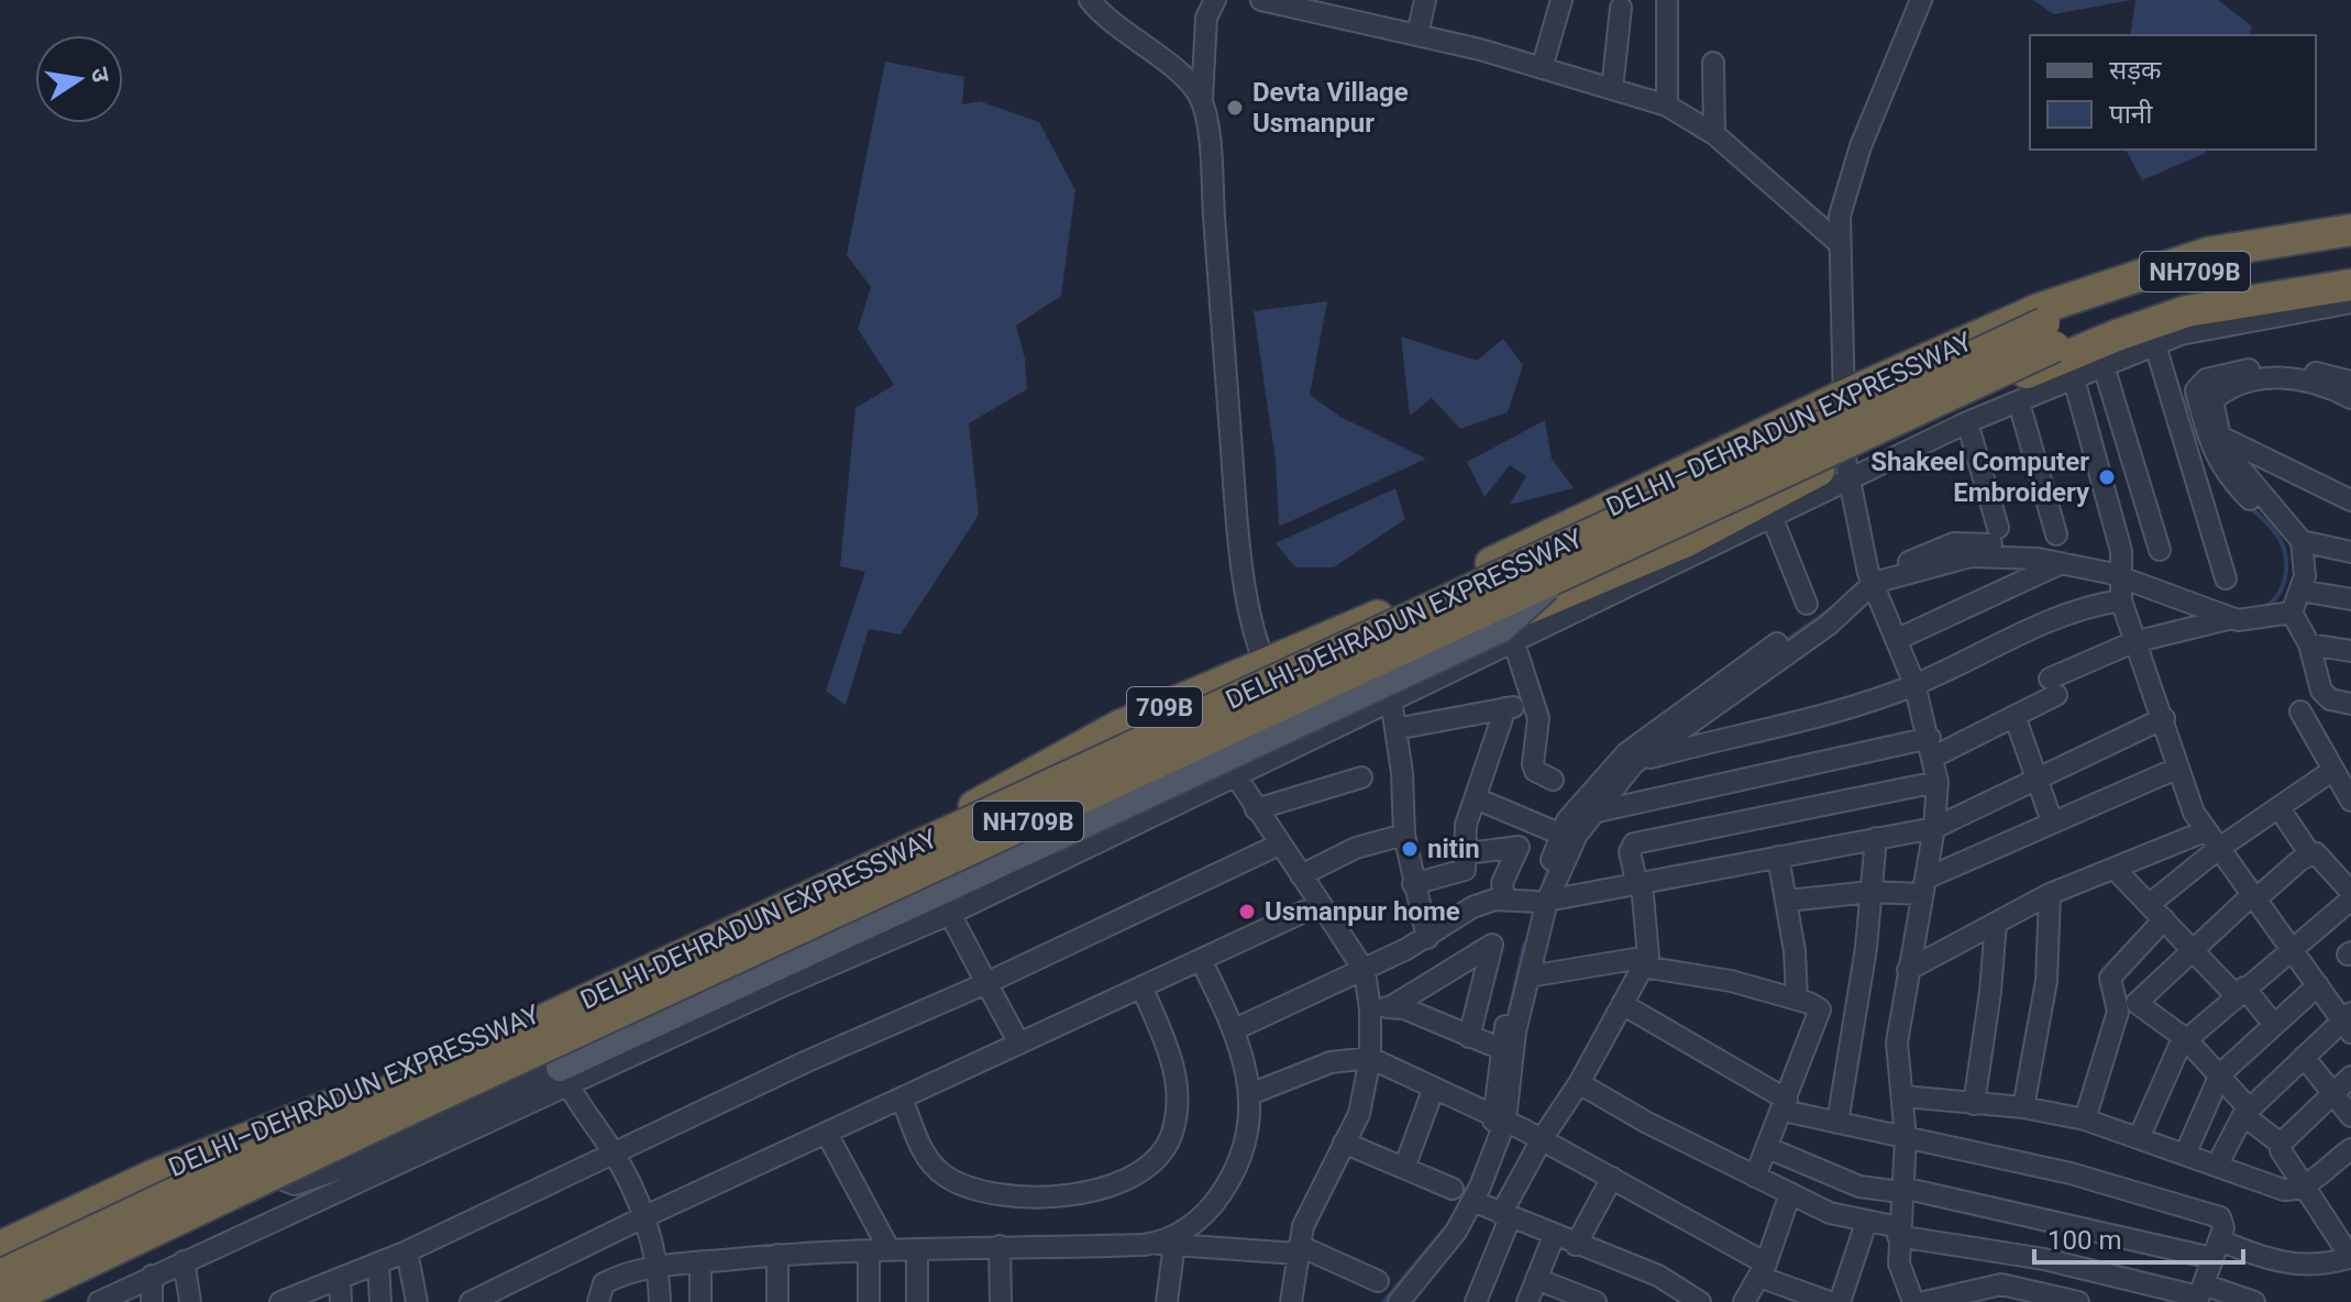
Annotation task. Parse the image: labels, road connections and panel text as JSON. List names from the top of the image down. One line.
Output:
{"streets":{"highway":["NH709B","DELHI–DEHRADUN EXPRESSWAY","DELHI-DEHRADUN EXPRESSWAY","709B"]},"places":["Devta Village Usmanpur","Shakeel Computer Embroidery","nitin","Usmanpur home"],"legend":["सड़क","पानी"],"scale_bar":"100 m","north":"right"}
